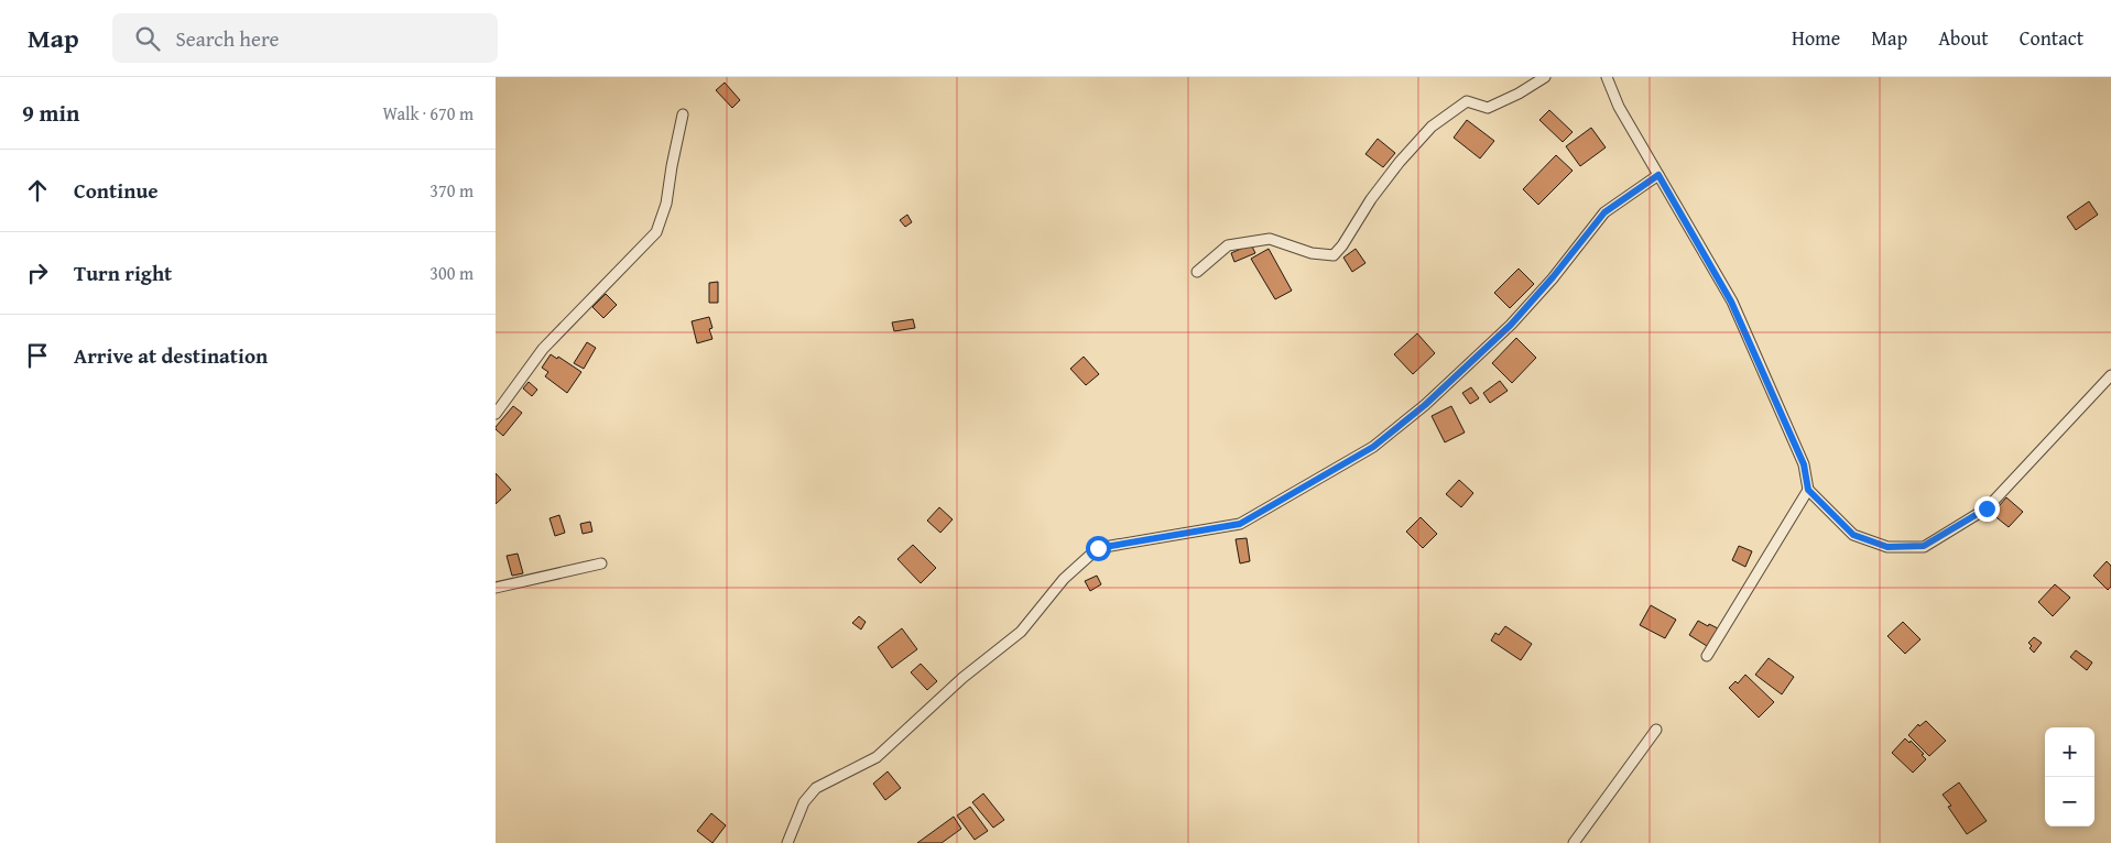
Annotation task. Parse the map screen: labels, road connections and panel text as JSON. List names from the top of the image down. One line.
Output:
{"page":{"header":"Map","search":"Search here","nav":["Home","Map","About","Contact"],"heading":["9 min","Walk · 670 m"],"list":[["Continue","370 m"],["Turn right","300 m"],"Arrive at destination"],"map_buttons":["+","−"]}}
